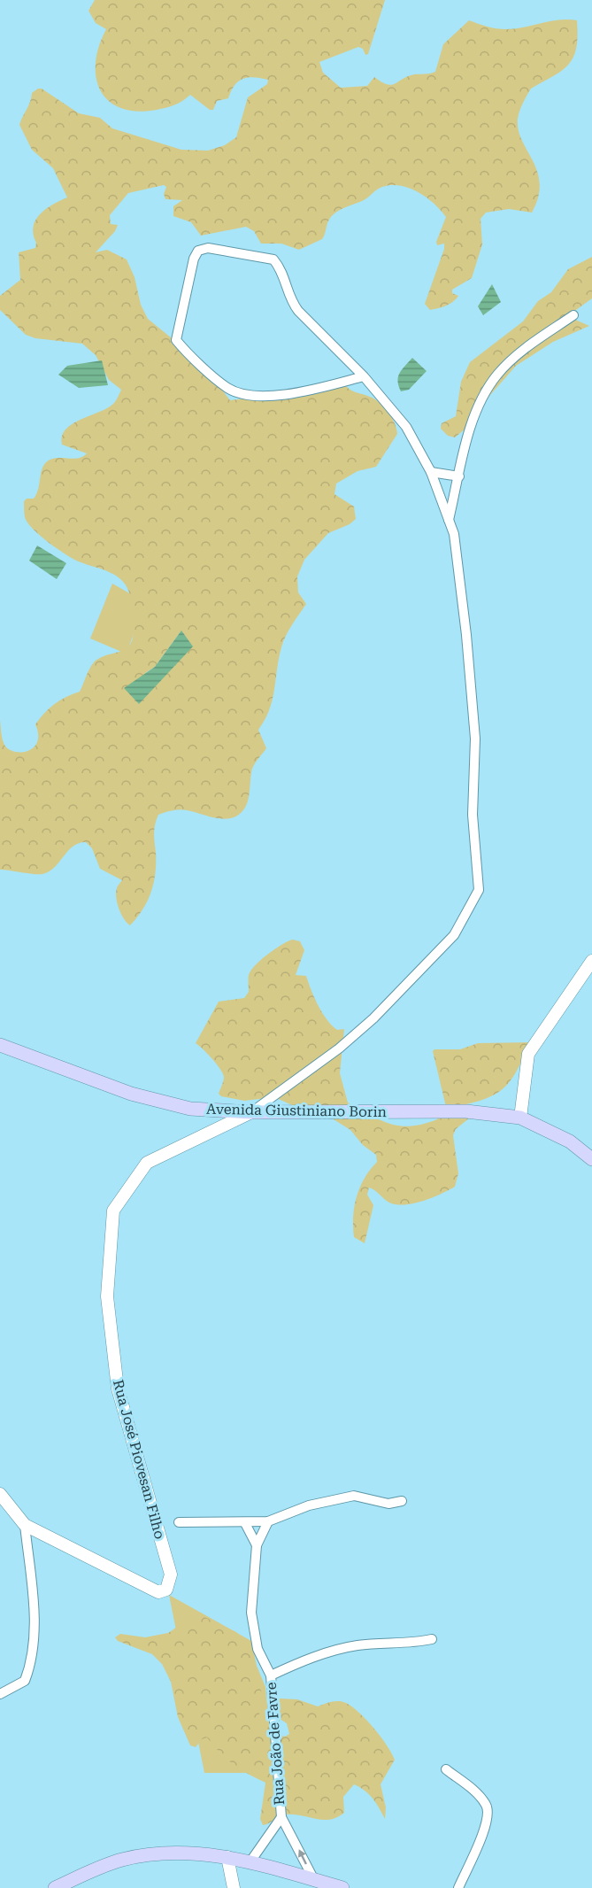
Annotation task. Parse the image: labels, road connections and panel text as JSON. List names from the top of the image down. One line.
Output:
{"streets":{"main road":["Avenida Giustiniano Borin"],"street":["Rua José Piovesan Filho","Rua João de Favre"]},"crossings":[["Avenida Giustiniano Borin","Rua José Piovesan Filho"]]}
